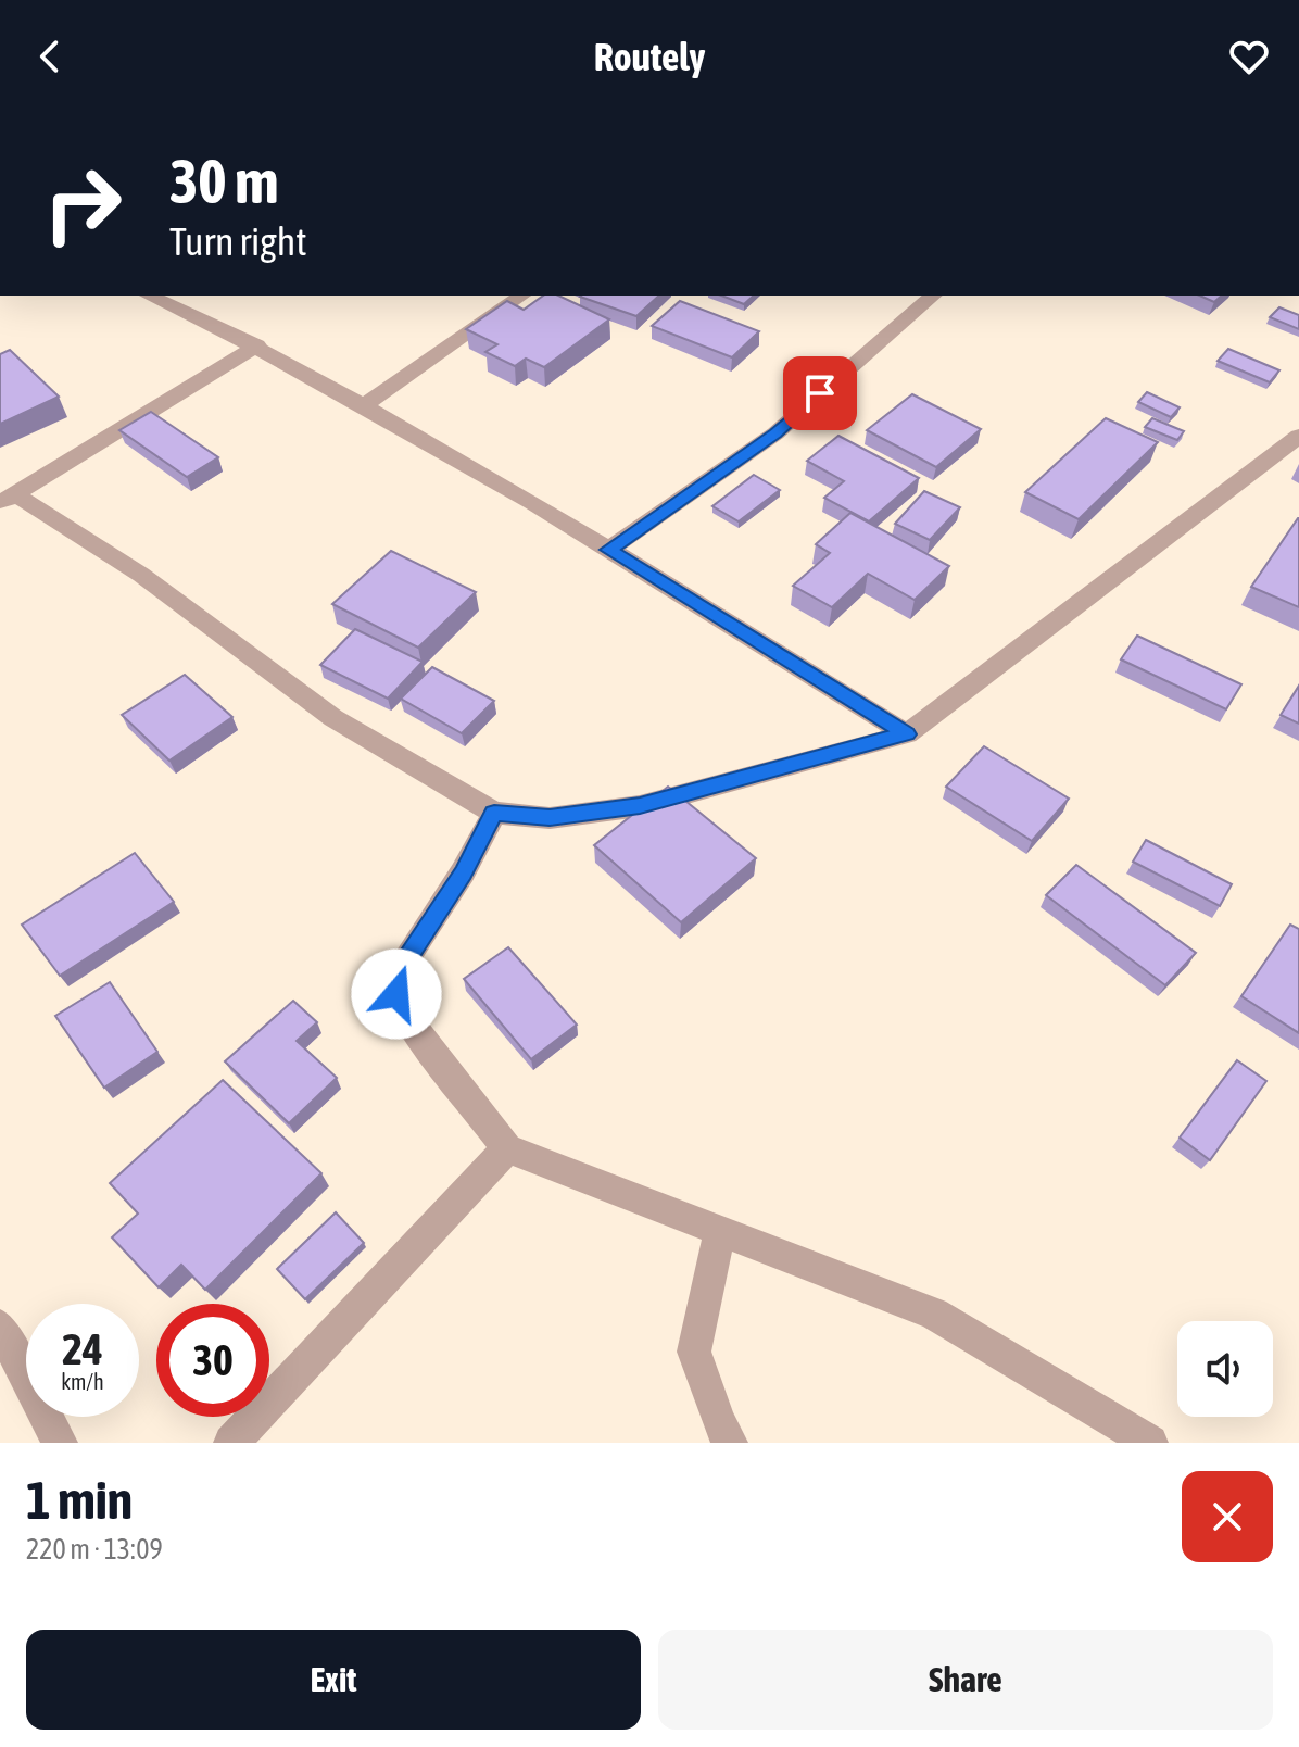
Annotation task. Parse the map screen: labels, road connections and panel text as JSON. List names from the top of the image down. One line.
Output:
{"page":{"header":"Routely","turn":["30 m","Turn right"],"speed":"24 km/h","limit":"30","heading":["1 min","220 m · 13:09"],"buttons":["Exit","Share"]}}
